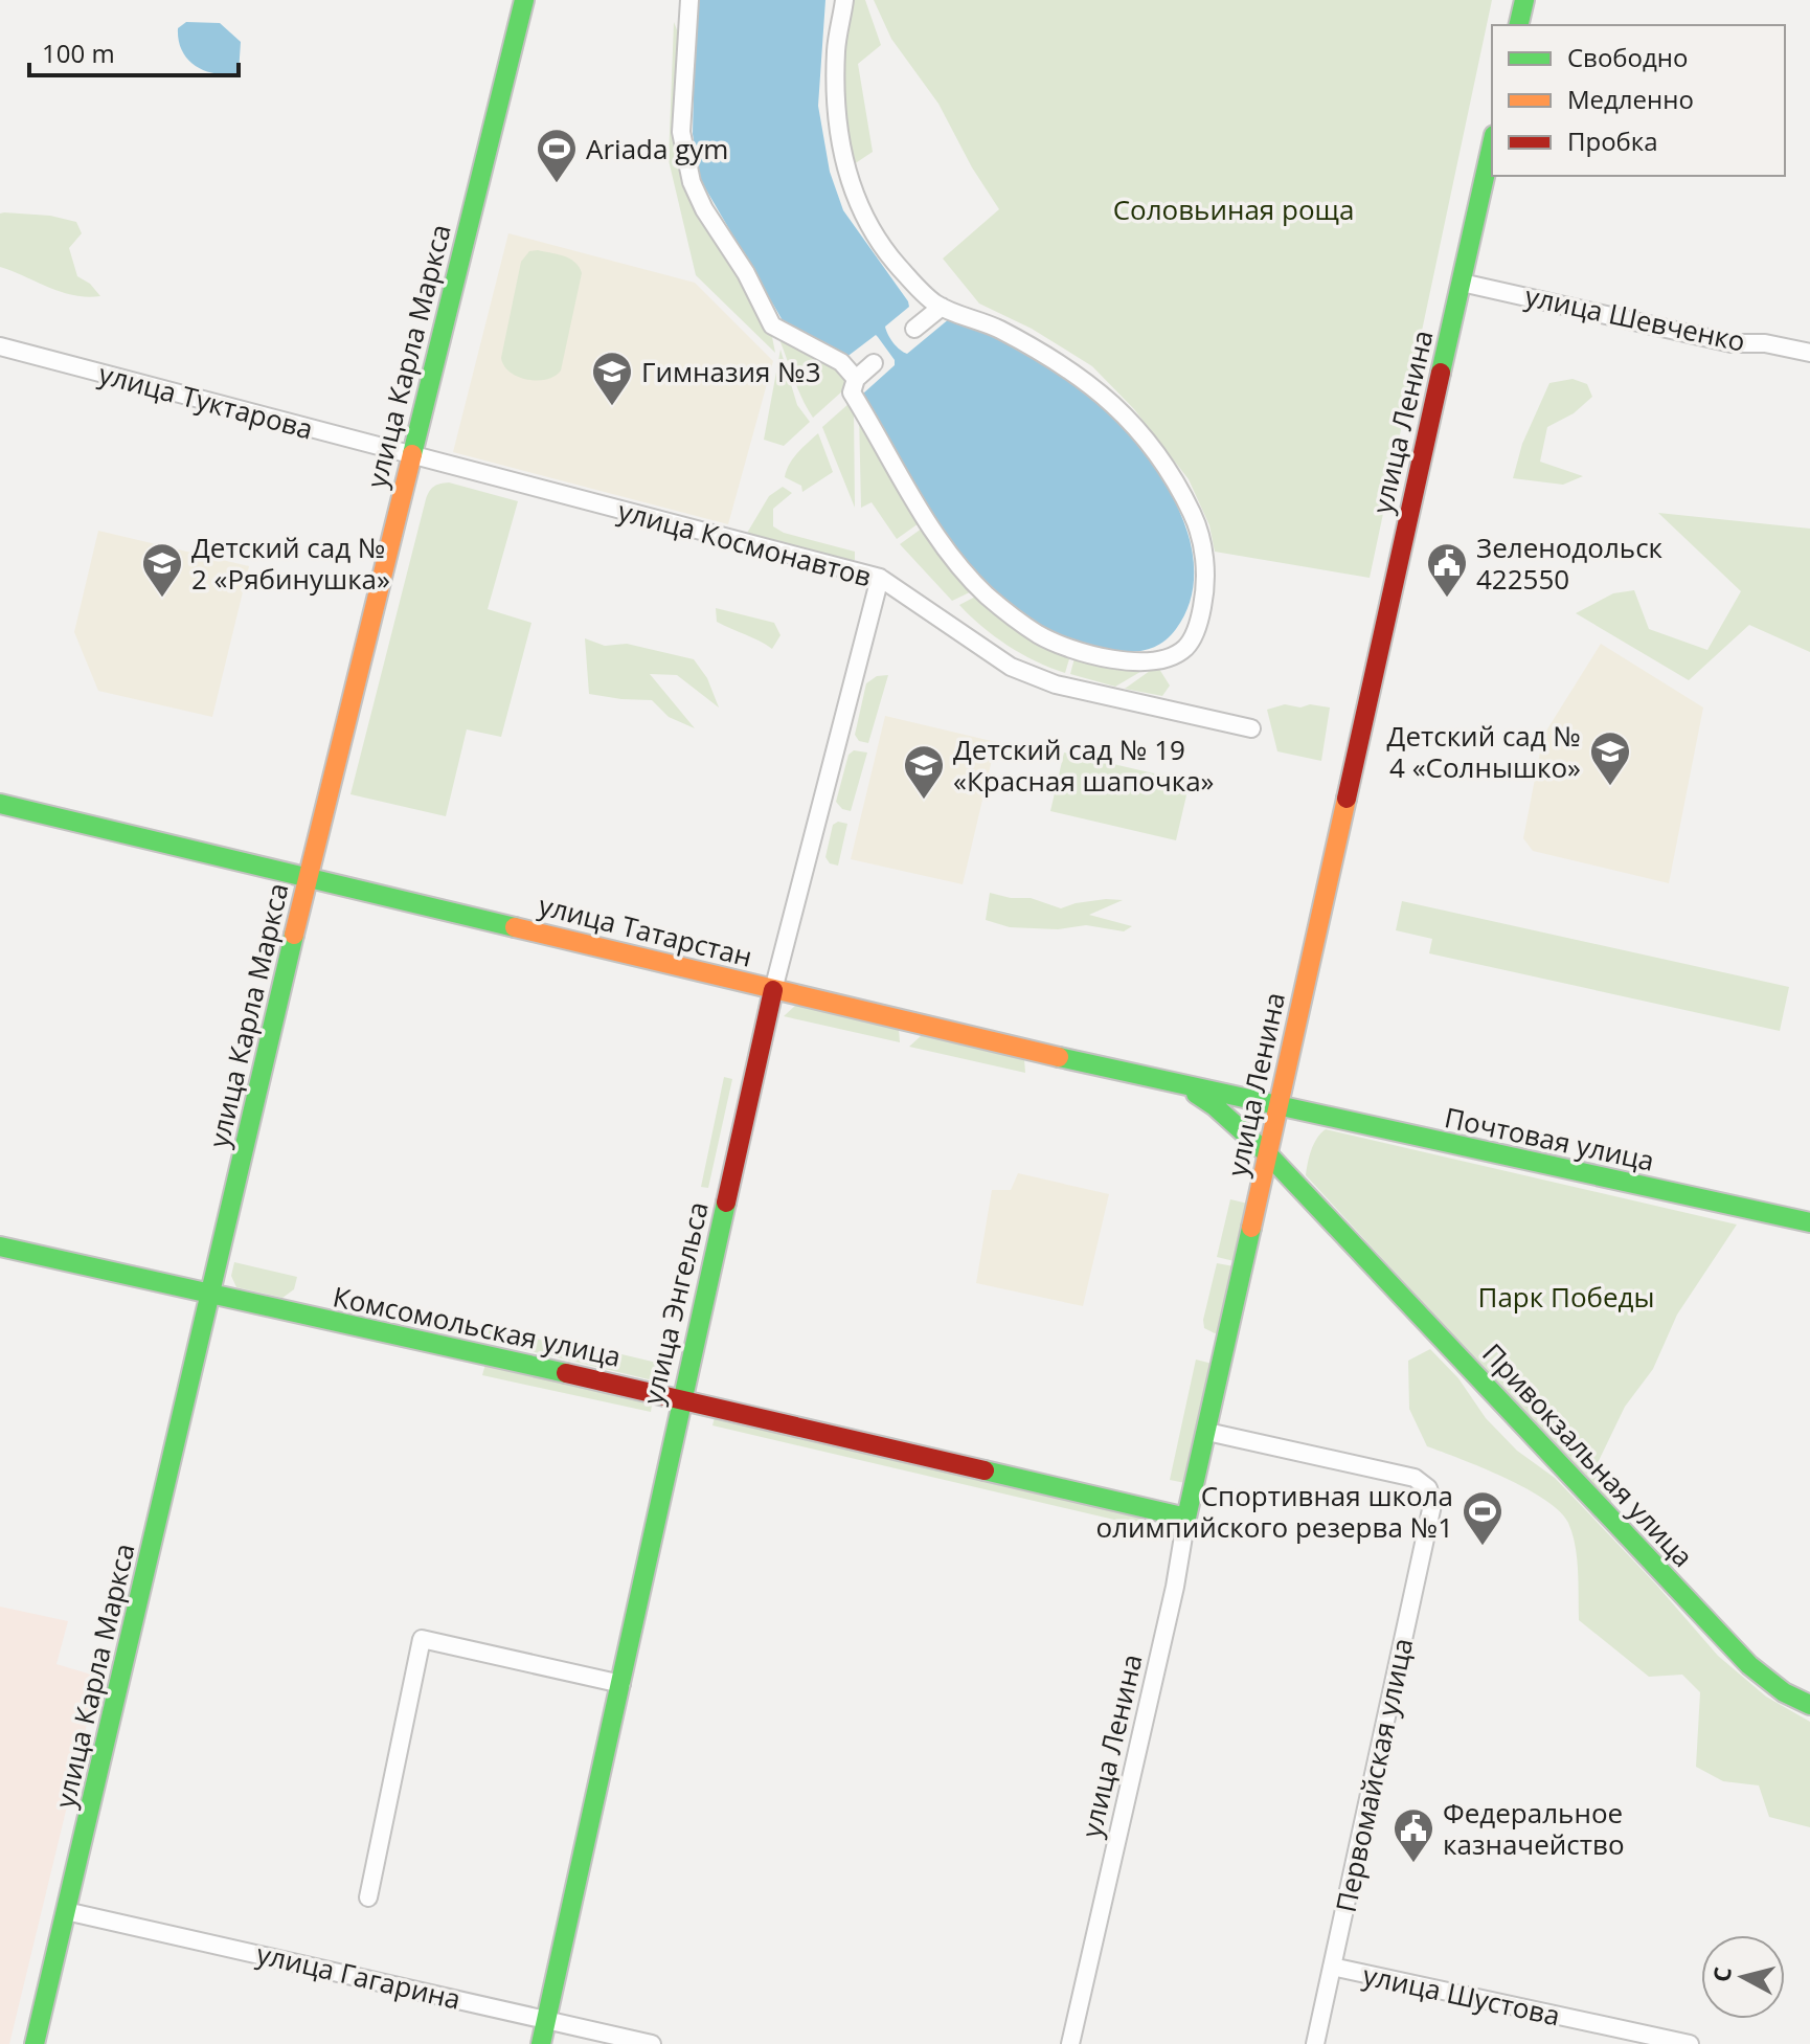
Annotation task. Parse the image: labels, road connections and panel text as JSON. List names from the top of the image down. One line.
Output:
{"streets":{"street":["улица Шевченко","улица Карла Маркса","улица Туктарова","улица Ленина","улица Космонавтов","улица Татарстан","Почтовая улица","улица Энгельса","Комсомольская улица","Привокзальная улица","Первомайская улица","улица Гагарина","улица Шустова"]},"crossings":[["улица Шевченко","улица Ленина"],["улица Карла Маркса","улица Туктарова"],["улица Карла Маркса","улица Космонавтов"],["улица Карла Маркса","улица Татарстан"],["улица Карла Маркса","Комсомольская улица"],["улица Карла Маркса","улица Гагарина"],["улица Туктарова","улица Космонавтов"],["улица Ленина","улица Татарстан"],["улица Ленина","Почтовая улица"],["улица Ленина","Комсомольская улица"],["улица Ленина","Привокзальная улица"],["улица Ленина","Первомайская улица"],["улица Космонавтов","улица Энгельса"],["улица Татарстан","Почтовая улица"],["улица Татарстан","улица Энгельса"],["улица Татарстан","Привокзальная улица"],["улица Энгельса","Комсомольская улица"],["улица Энгельса","улица Гагарина"],["Первомайская улица","улица Шустова"]],"parks":["Соловьиная роща","Парк Победы"],"places":{"sports":["Ariada gym","Спортивная школа олимпийского резерва №1"],"school or university":["Гимназия №3","Детский сад № 2 «Рябинушка»","Детский сад № 4 «Солнышко»","Детский сад № 19 «Красная шапочка»"],"public building":["Зеленодольск 422550","Федеральное казначейство"]},"legend":["Свободно","Медленно","Пробка"],"scale_bar":"100 m","north":"left"}
